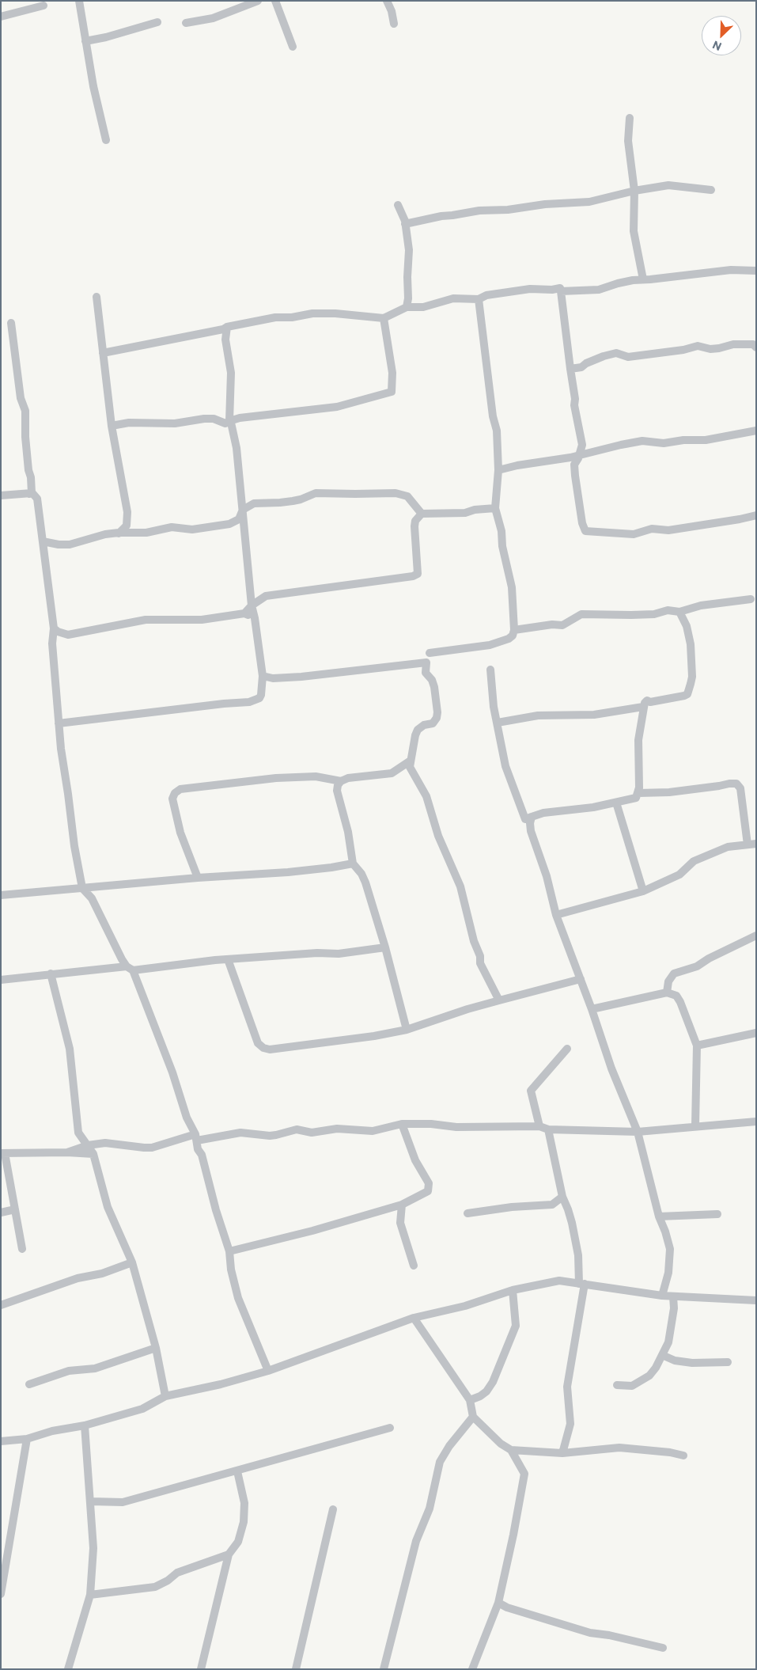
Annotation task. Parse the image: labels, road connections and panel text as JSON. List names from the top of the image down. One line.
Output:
{"north":"bottom left"}
